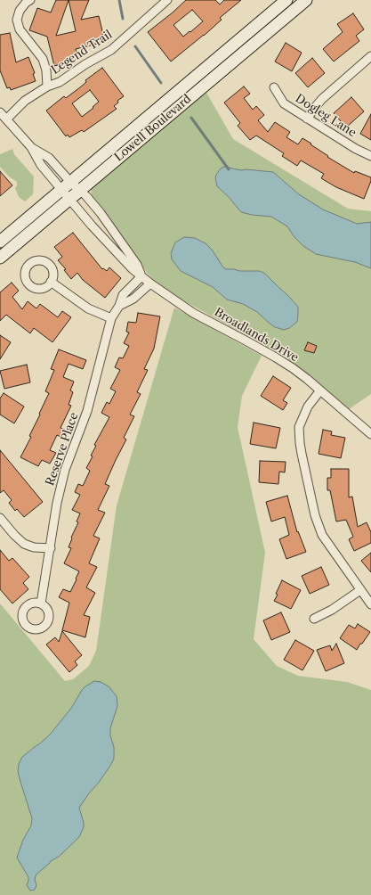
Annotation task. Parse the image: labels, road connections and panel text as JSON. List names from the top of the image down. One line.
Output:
{"streets":{"main road":["Lowell Boulevard"],"street":["Legend Trail","Dogleg Lane","Broadlands Drive","Reserve Place"]},"crossings":[["Legend Trail","Broadlands Drive"],["Lowell Boulevard","Broadlands Drive"],["Broadlands Drive","Reserve Place"]]}
